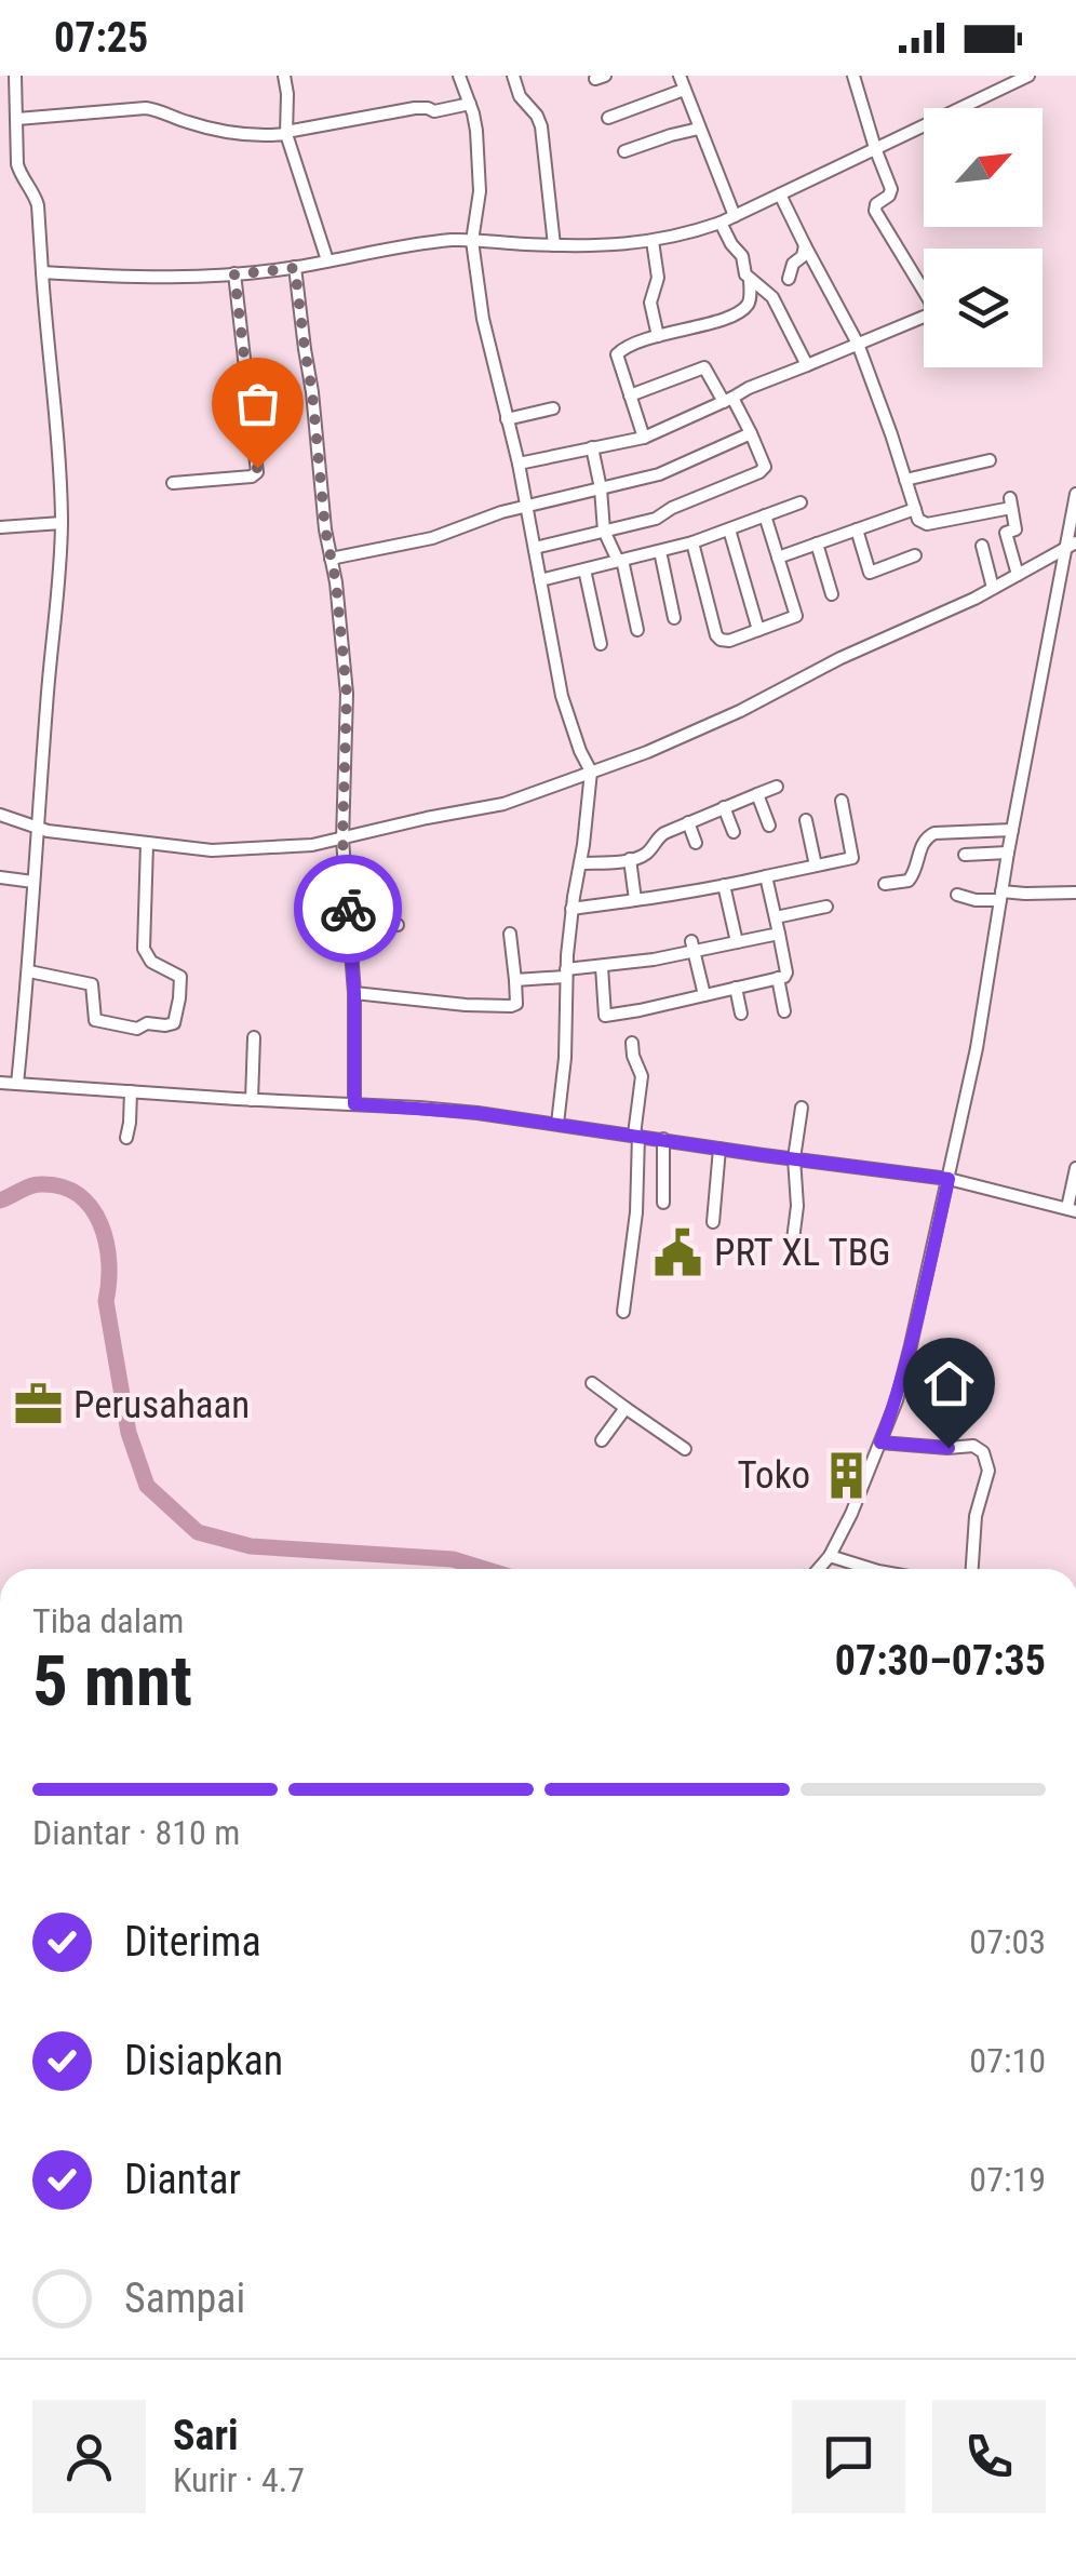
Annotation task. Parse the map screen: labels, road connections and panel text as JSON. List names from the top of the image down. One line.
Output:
{"places":{"public building":["PRT XL TBG"],"office":["Perusahaan"],"building":["Toko"]},"north":"top right","page":{"status":"07:25","heading":["5 mnt","Tiba dalam","07:30–07:35"],"panel":["Sari","Kurir · 4.7"],"bar":"Diantar · 810 m","list":[["Diterima","07:03"],["Disiapkan","07:10"],["Diantar","07:19"],"Sampai"]}}
